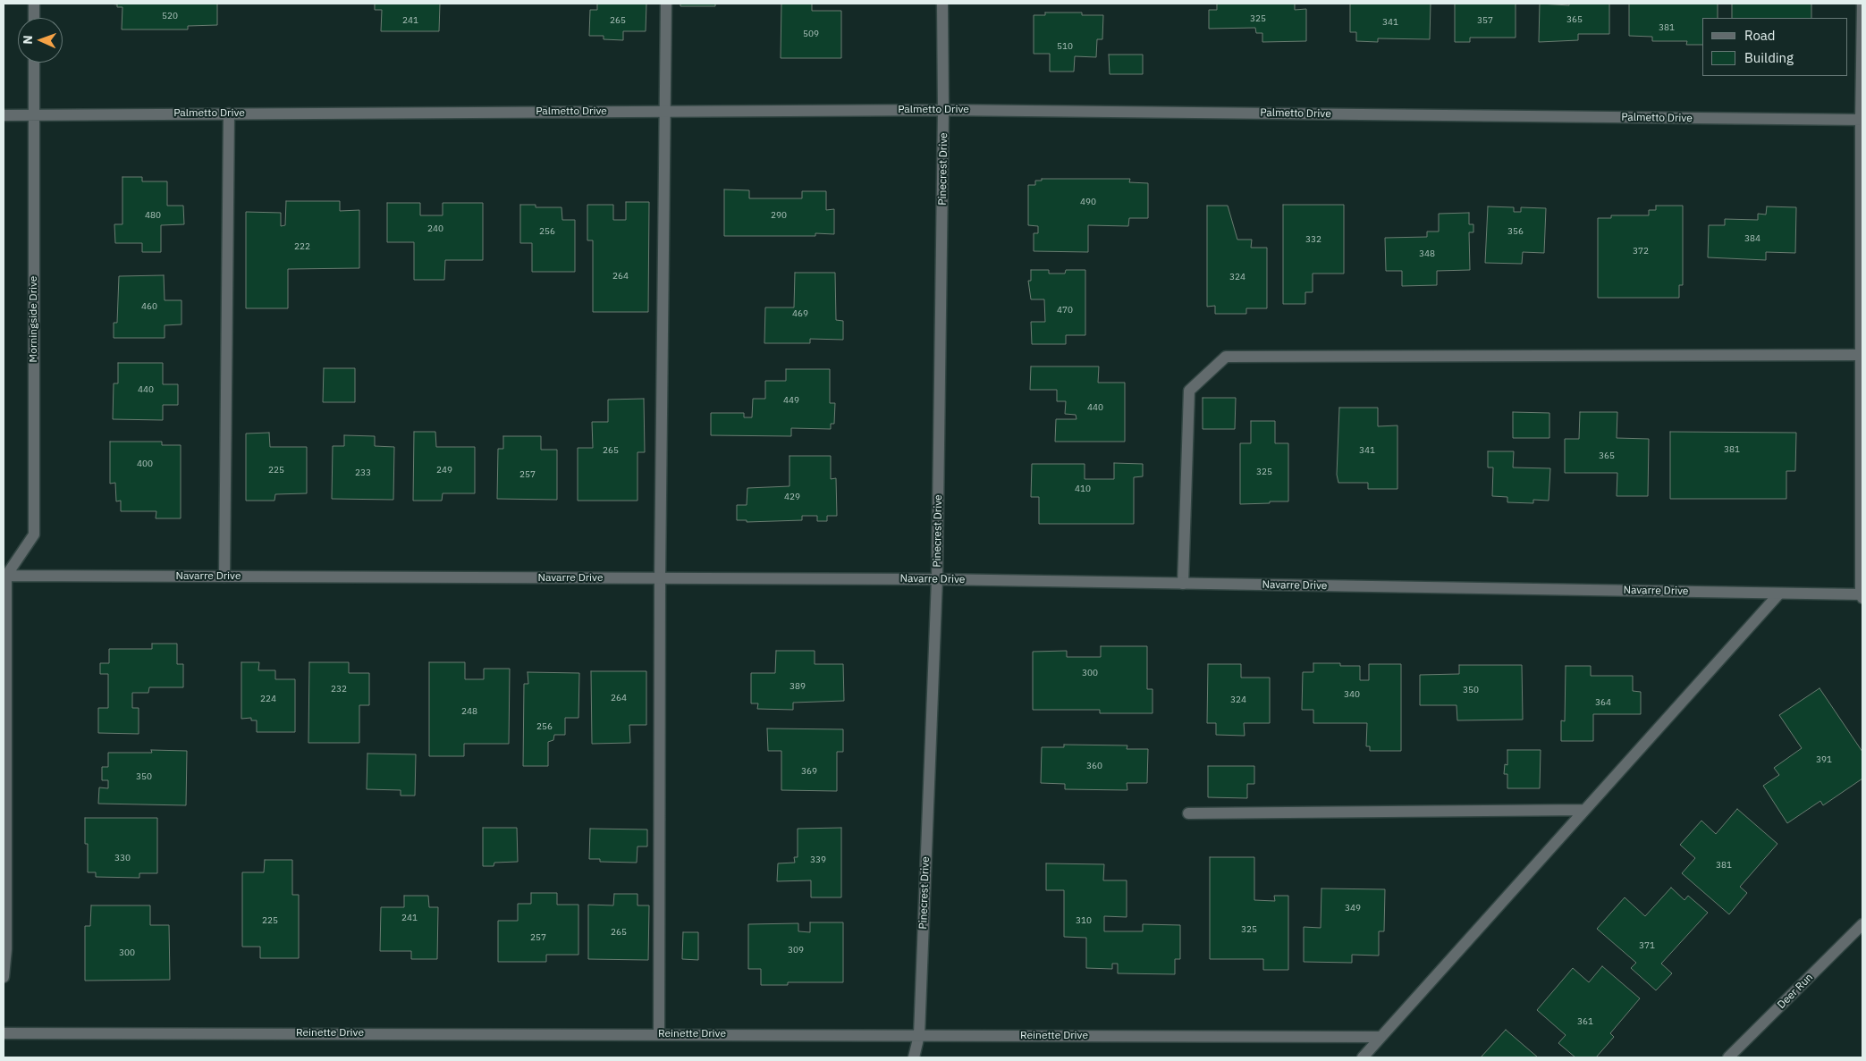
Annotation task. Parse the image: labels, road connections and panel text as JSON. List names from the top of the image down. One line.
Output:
{"streets":{"street":["Palmetto Drive","Pinecrest Drive","Morningside Drive","Navarre Drive","Deer Run","Reinette Drive"]},"crossings":[["Palmetto Drive","Pinecrest Drive"],["Palmetto Drive","Morningside Drive"],["Pinecrest Drive","Navarre Drive"],["Pinecrest Drive","Reinette Drive"],["Morningside Drive","Navarre Drive"]],"house_numbers":["520","325","365","241","265","357","341","381","509","510","490","480","290","240","256","356","384","332","222","372","348","264","324","460","470","469","440","449","440","381","265","341","365","400","225","249","325","233","257","410","429","300","389","232","350","340","264","224","324","364","248","256","391","360","369","350","330","339","381","349","241","225","310","325","265","257","371","309","300","361"],"legend":["Road","Building"],"north":"left"}
